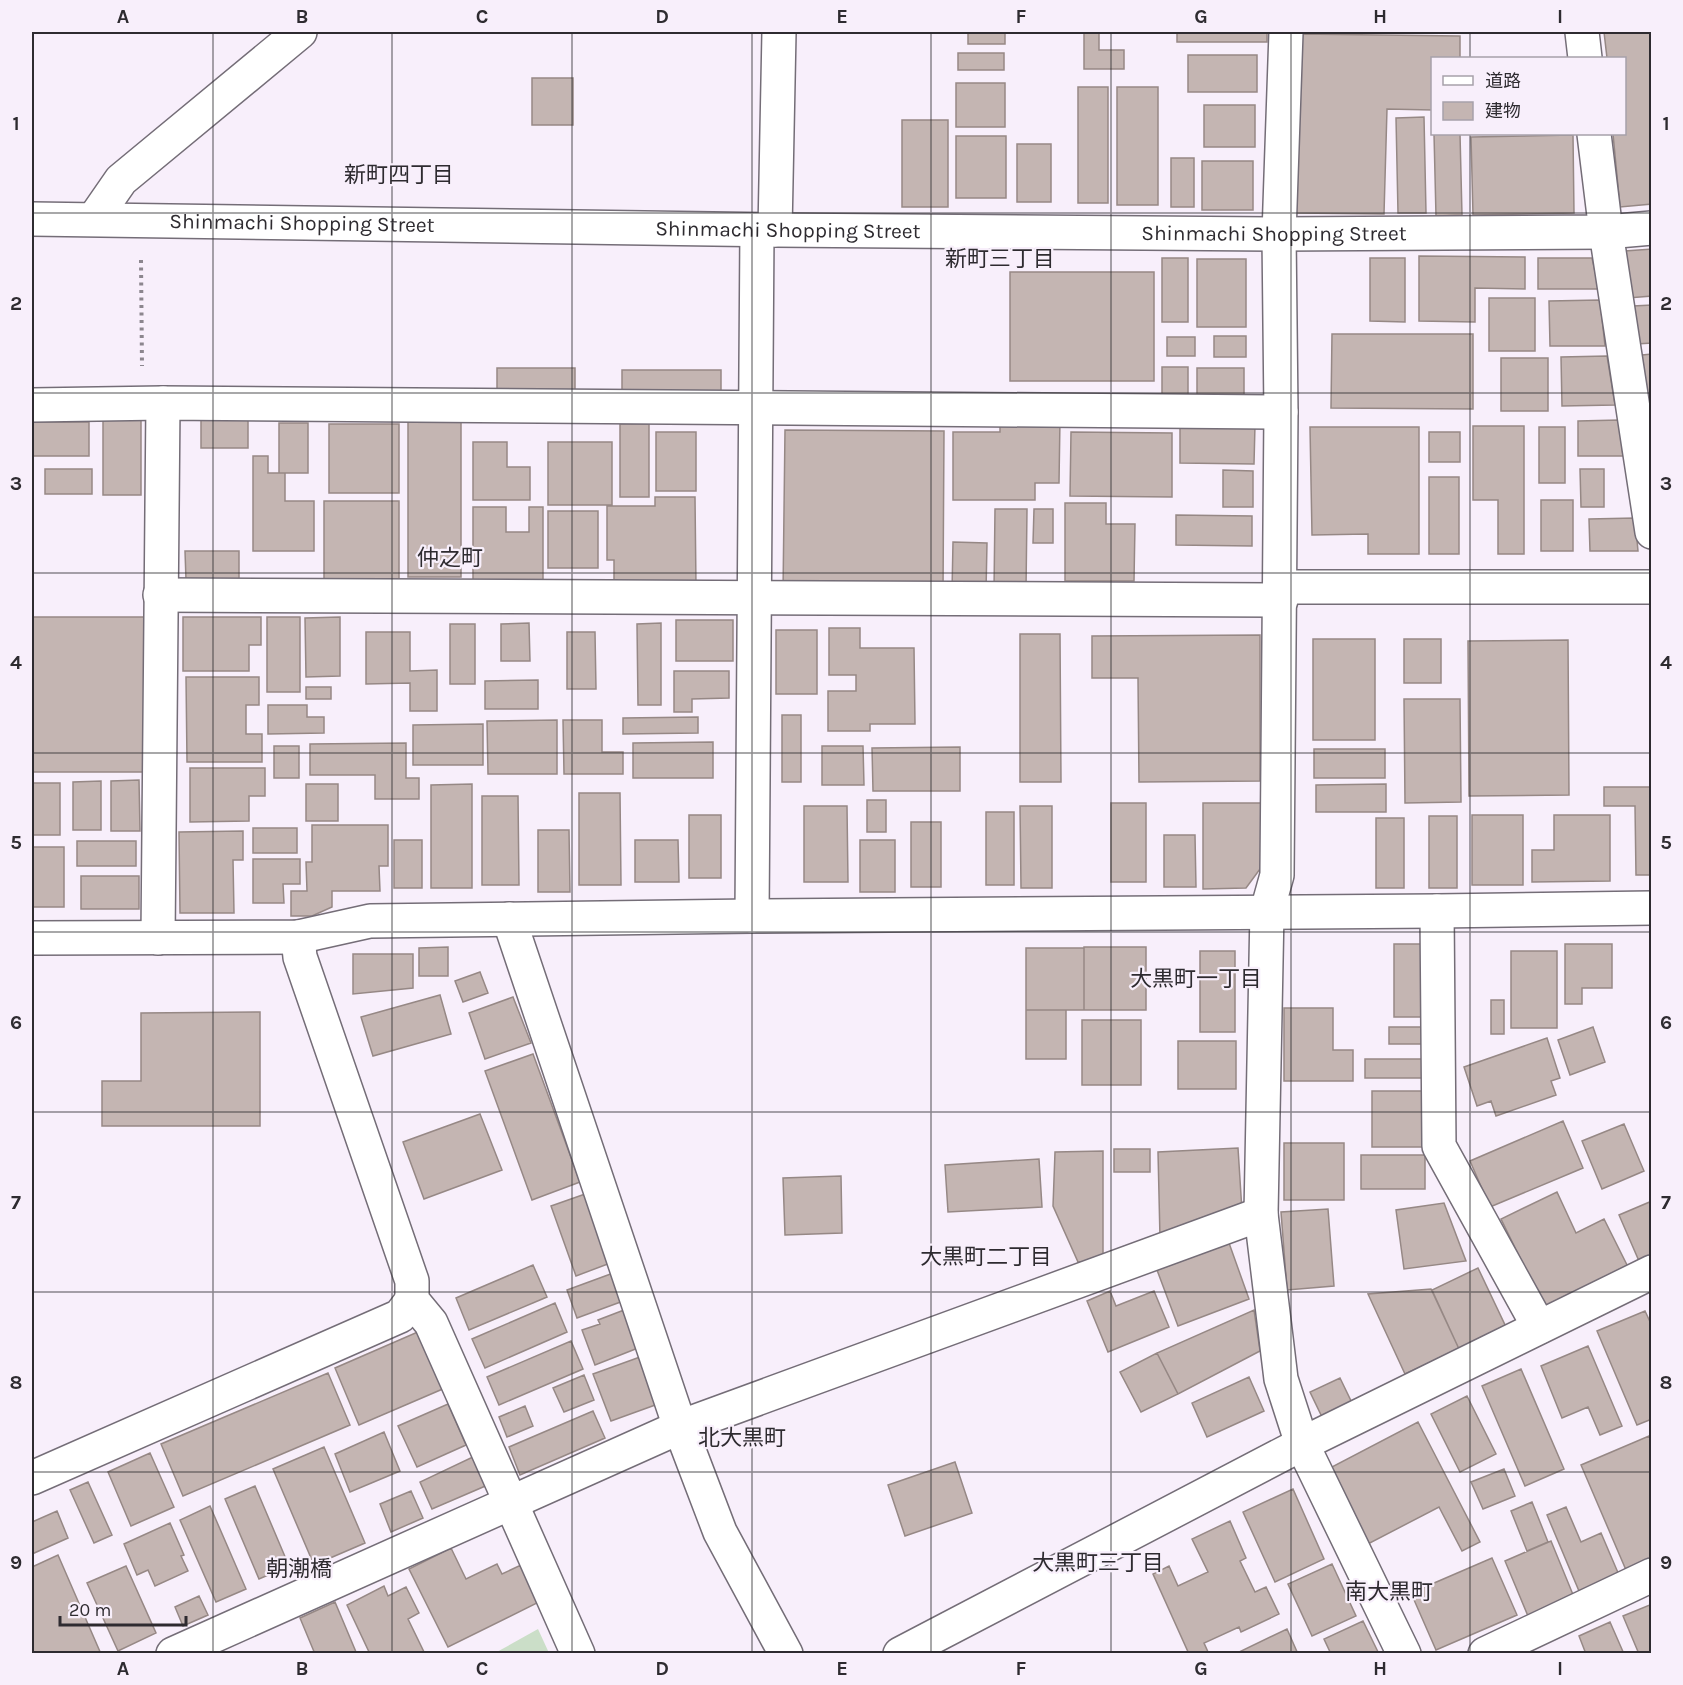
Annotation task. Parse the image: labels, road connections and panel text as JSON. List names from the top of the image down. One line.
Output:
{"streets":{"street":["Shinmachi Shopping Street"]},"districts":["新町四丁目","新町三丁目","仲之町","大黒町一丁目","大黒町二丁目","北大黒町","大黒町三丁目","朝潮橋","南大黒町"],"legend":["道路","建物"],"scale_bar":"20 m","grid":{"columns":["A","B","C","D","E","F","G","H","I"],"rows":["1","2","3","4","5","6","7","8","9"]}}
